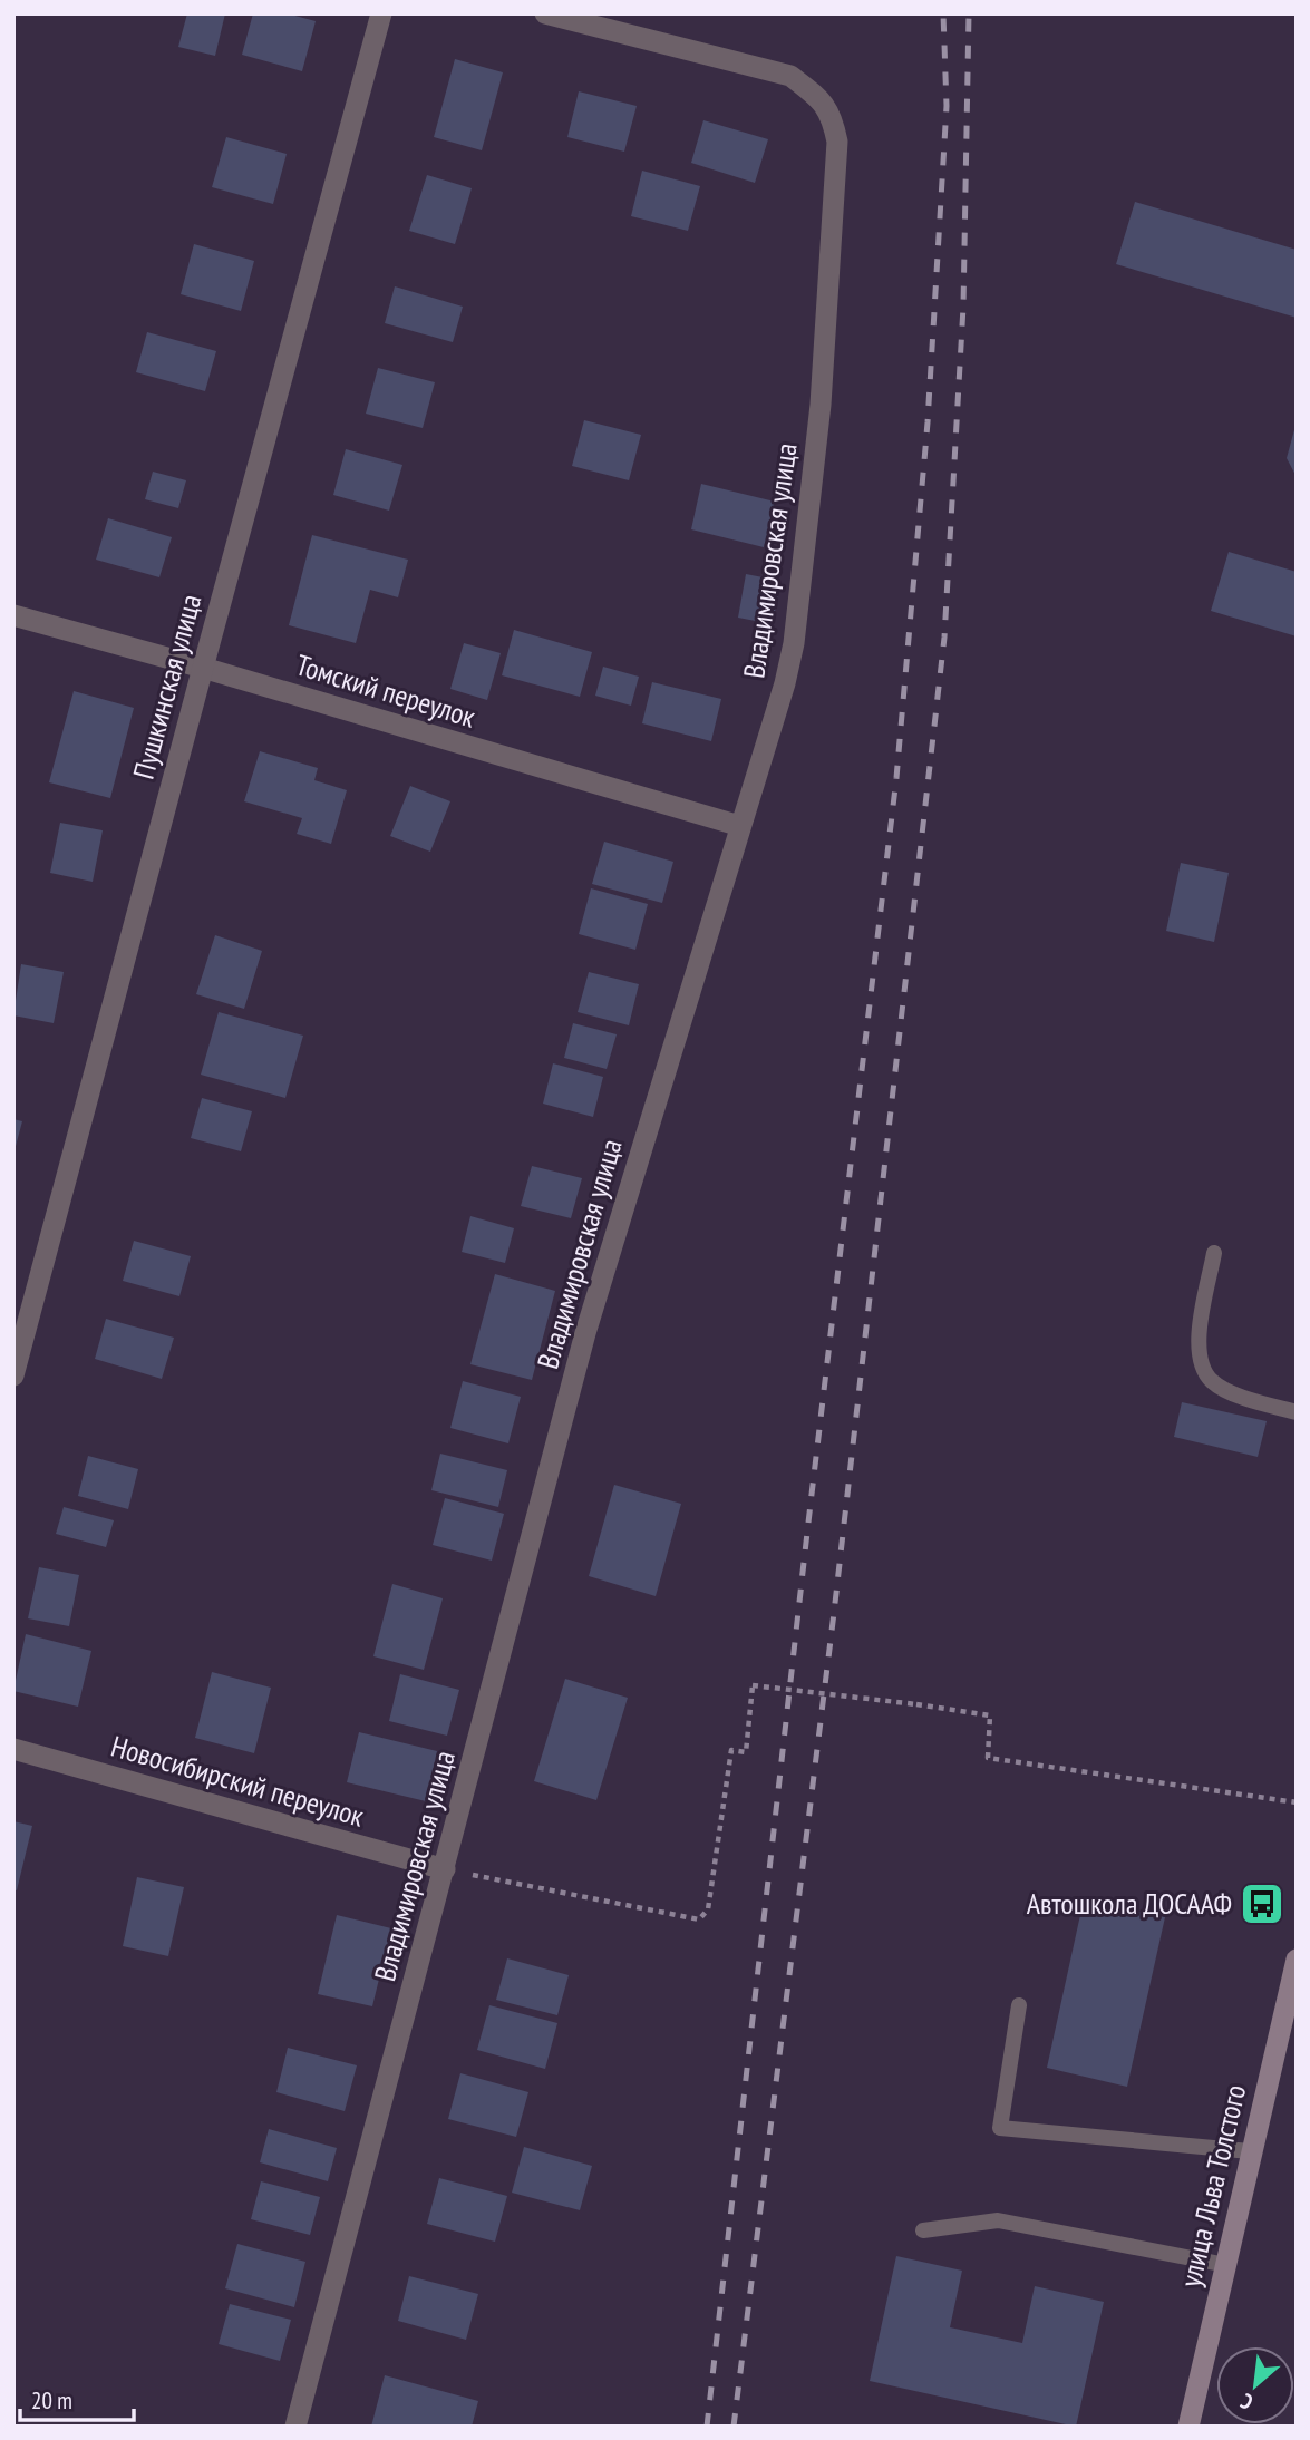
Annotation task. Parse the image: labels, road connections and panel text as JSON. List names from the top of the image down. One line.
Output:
{"streets":{"main road":["улица Льва Толстого"],"street":["Владимировская улица","Пушкинская улица","Томский переулок","Новосибирский переулок"]},"crossings":[["Владимировская улица","Томский переулок"],["Владимировская улица","Новосибирский переулок"],["Пушкинская улица","Томский переулок"]],"places":{"bus stop":["Автошкола ДОСААФ"]},"scale_bar":"20 m","north":"bottom left"}
